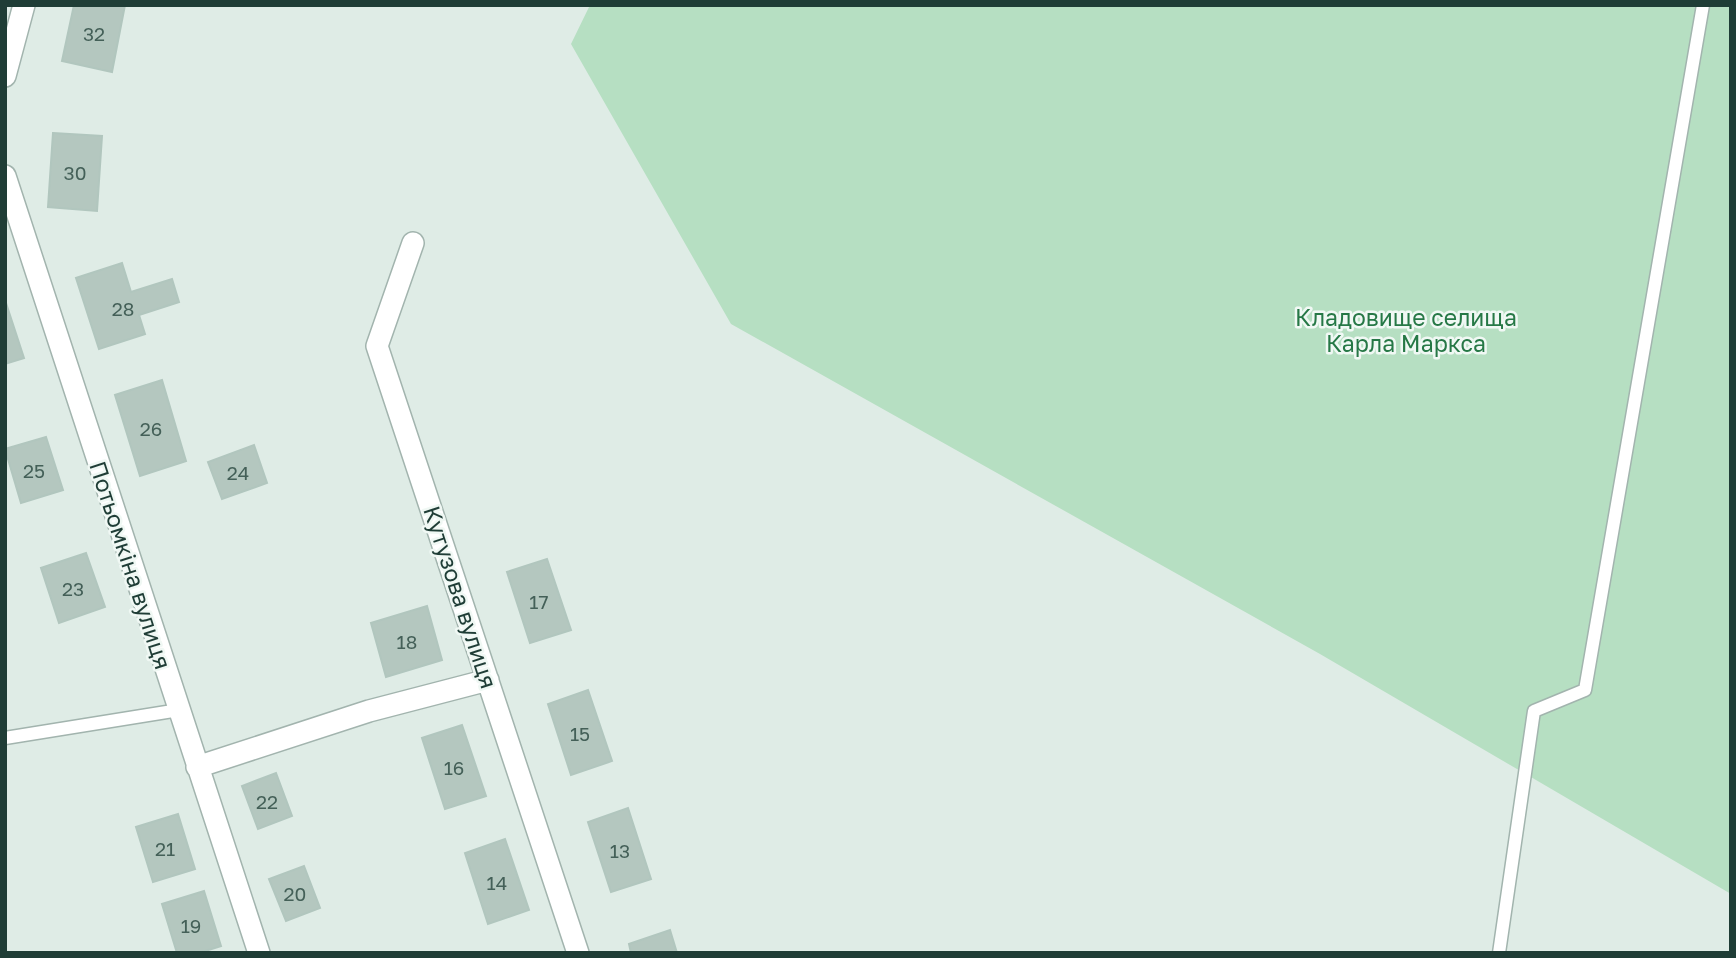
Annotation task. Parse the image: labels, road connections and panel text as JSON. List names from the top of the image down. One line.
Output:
{"streets":{"street":["Потьомкіна вулиця","Кутузова вулиця"]},"parks":["Кладовище селища Карла Маркса"],"house_numbers":["32","30","28","26","25","24","23","17","18","15","16","22","21","13","14","20","19"]}
